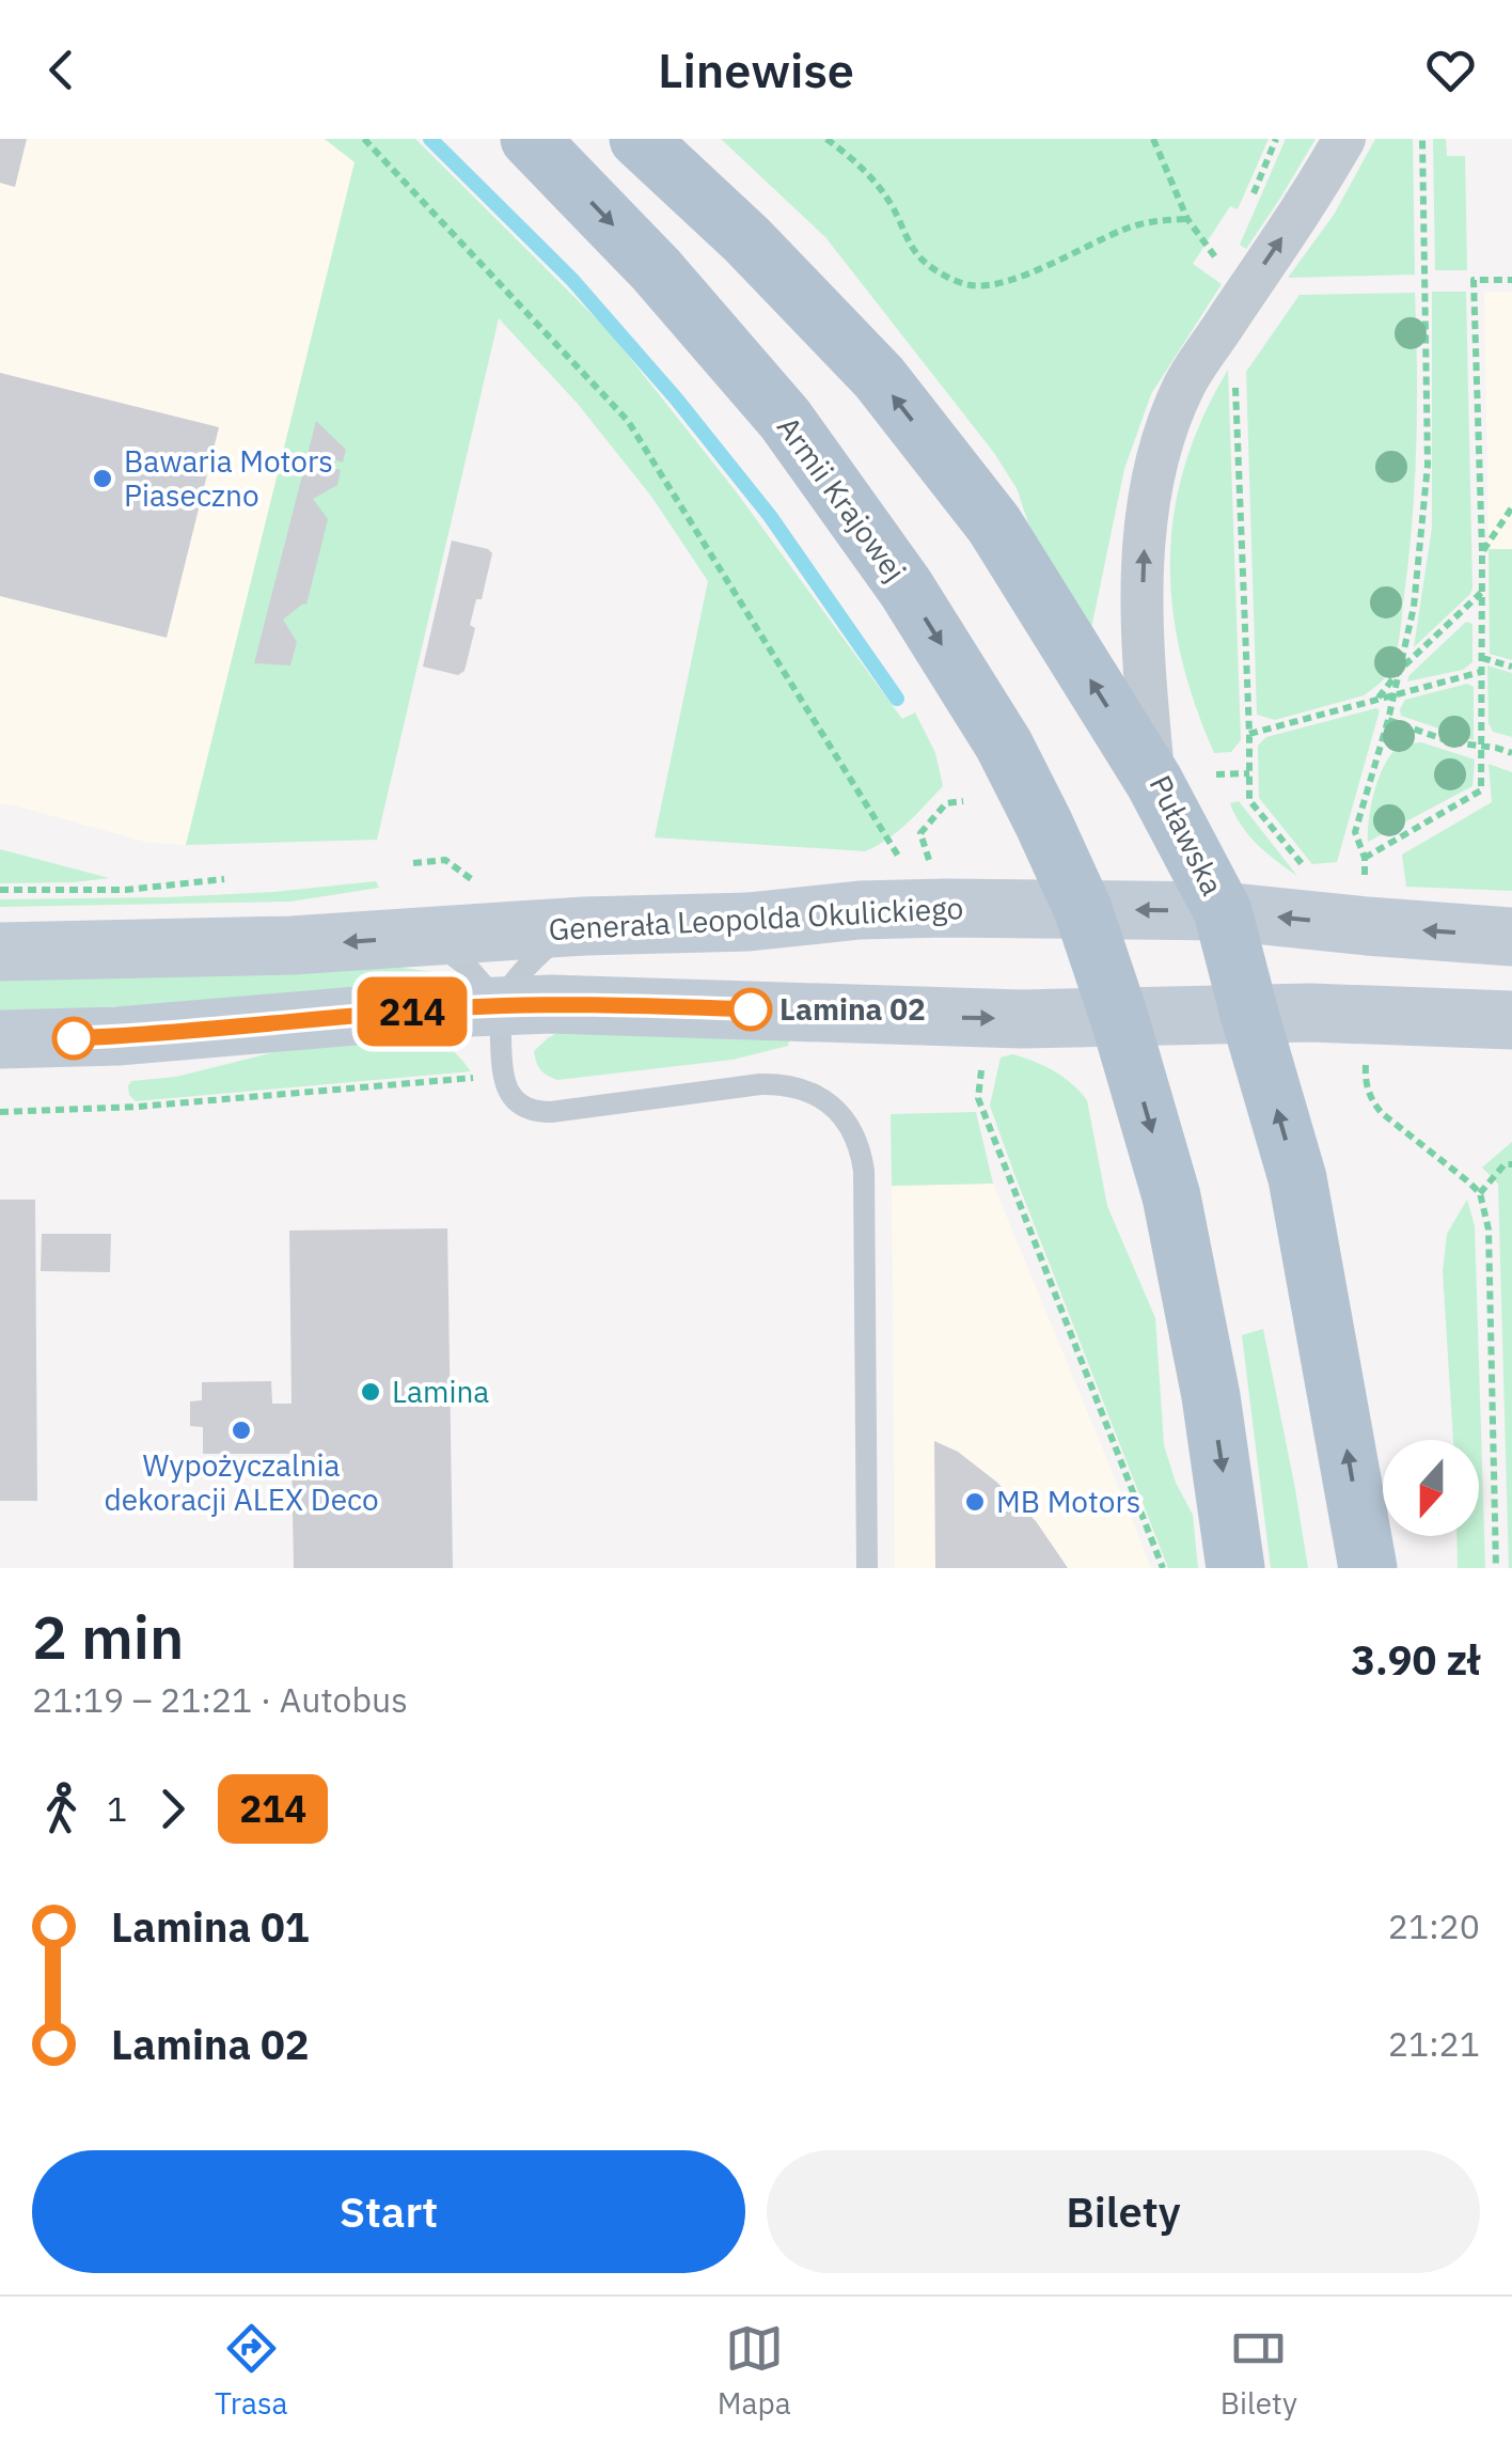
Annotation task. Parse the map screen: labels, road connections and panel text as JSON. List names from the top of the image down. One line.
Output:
{"streets":{"main road":["Armii Krajowej","Puławska","Generała Leopolda Okulickiego"]},"crossings":[["Armii Krajowej","Generała Leopolda Okulickiego"],["Puławska","Generała Leopolda Okulickiego"]],"one_way":["Puławska"],"places":["Bawaria Motors Piaseczno","Lamina 02","Lamina","Wypożyczalnia dekoracji ALEX Deco","MB Motors"],"lines":["bus line 214"],"north":"bottom","page":{"header":"Linewise","on_map":"214","heading":["2 min","21:19 – 21:21 · Autobus","3.90 zł"],"legs":["1","214"],"list":[{"name":"Lamina 01","value":"21:20"},{"name":"Lamina 02","value":"21:21"}],"buttons":["Start","Bilety"],"tabs":["Trasa","Mapa","Bilety"]}}
